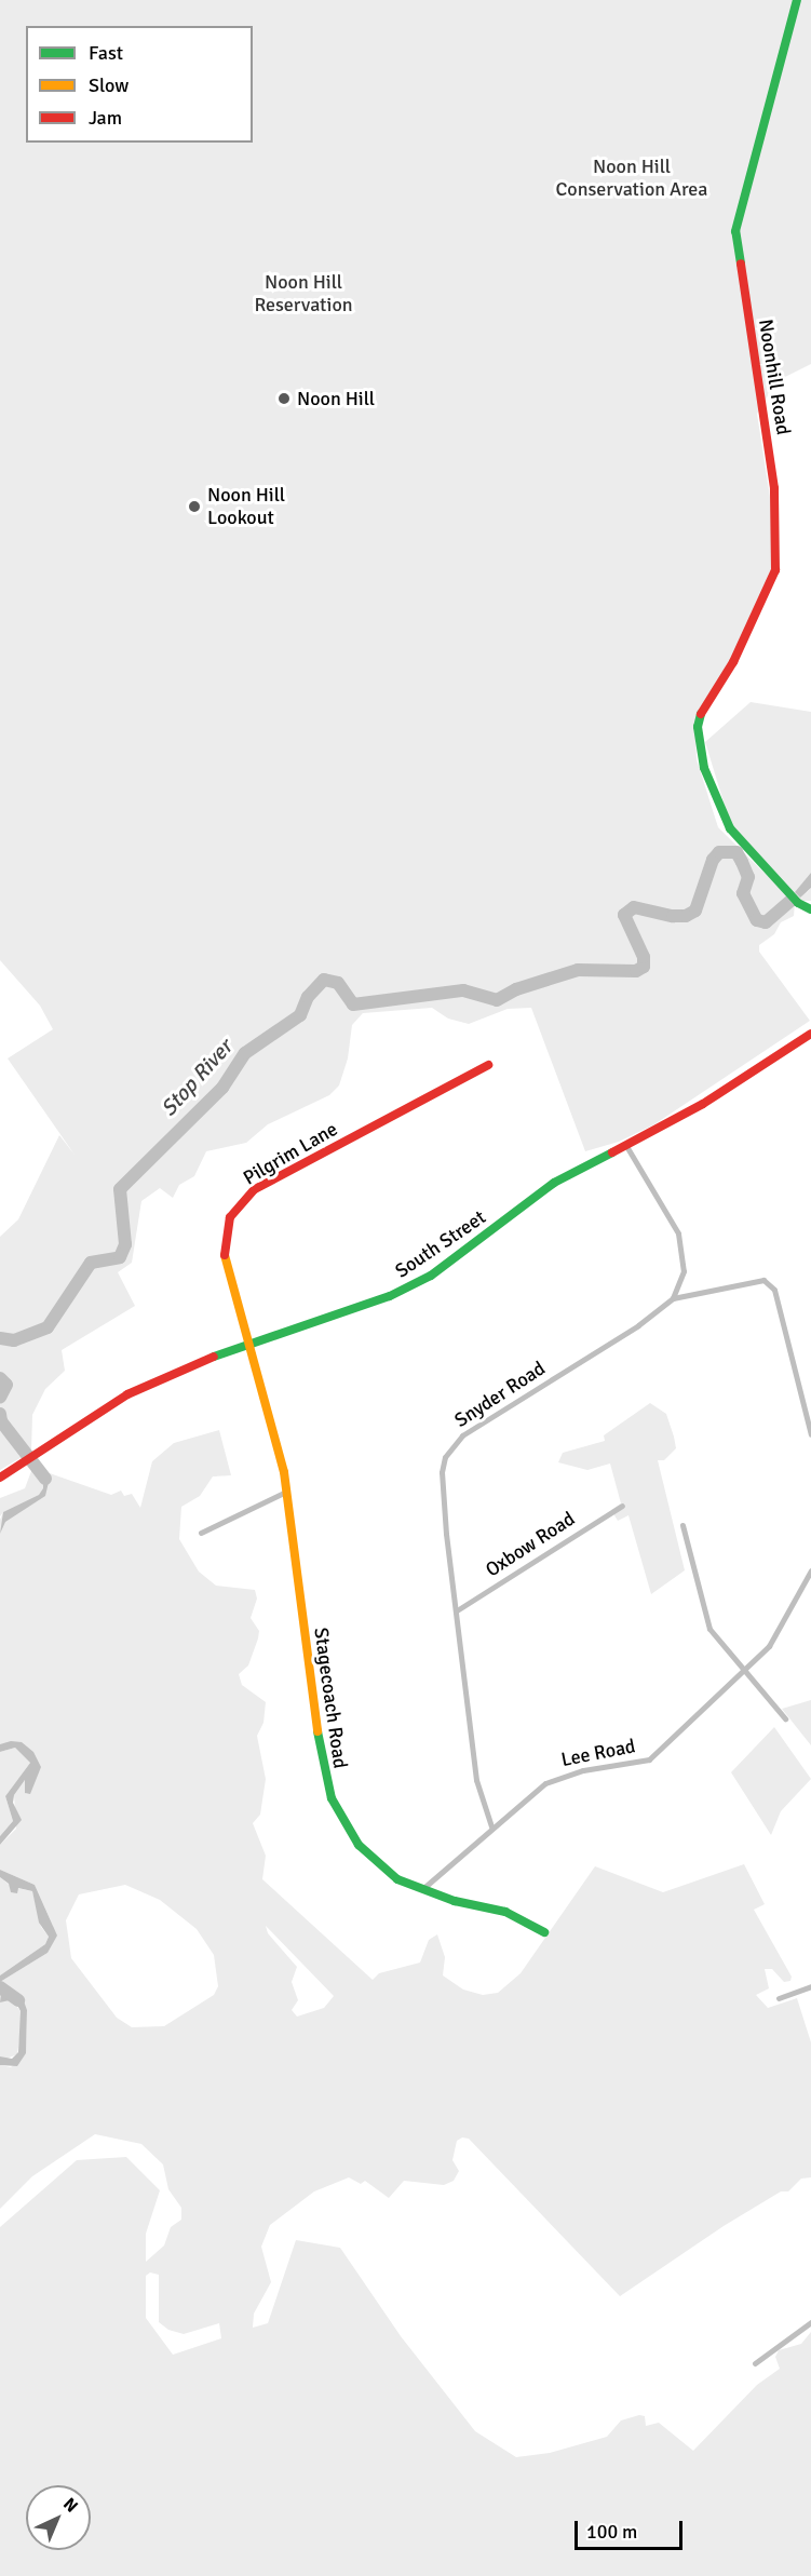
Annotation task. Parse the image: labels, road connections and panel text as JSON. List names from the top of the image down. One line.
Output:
{"streets":{"street":["Noonhill Road","Pilgrim Lane","South Street","Snyder Road","Oxbow Road","Stagecoach Road","Lee Road"]},"crossings":[["Pilgrim Lane","South Street"],["Pilgrim Lane","Stagecoach Road"],["South Street","Stagecoach Road"],["Snyder Road","Oxbow Road"],["Snyder Road","Lee Road"],["Stagecoach Road","Lee Road"]],"water":["Stop River"],"parks":["Noon Hill Conservation Area","Noon Hill Reservation"],"places":["Noon Hill","Noon Hill Lookout"],"legend":["Fast","Slow","Jam"],"scale_bar":"100 m","north":"top right"}
